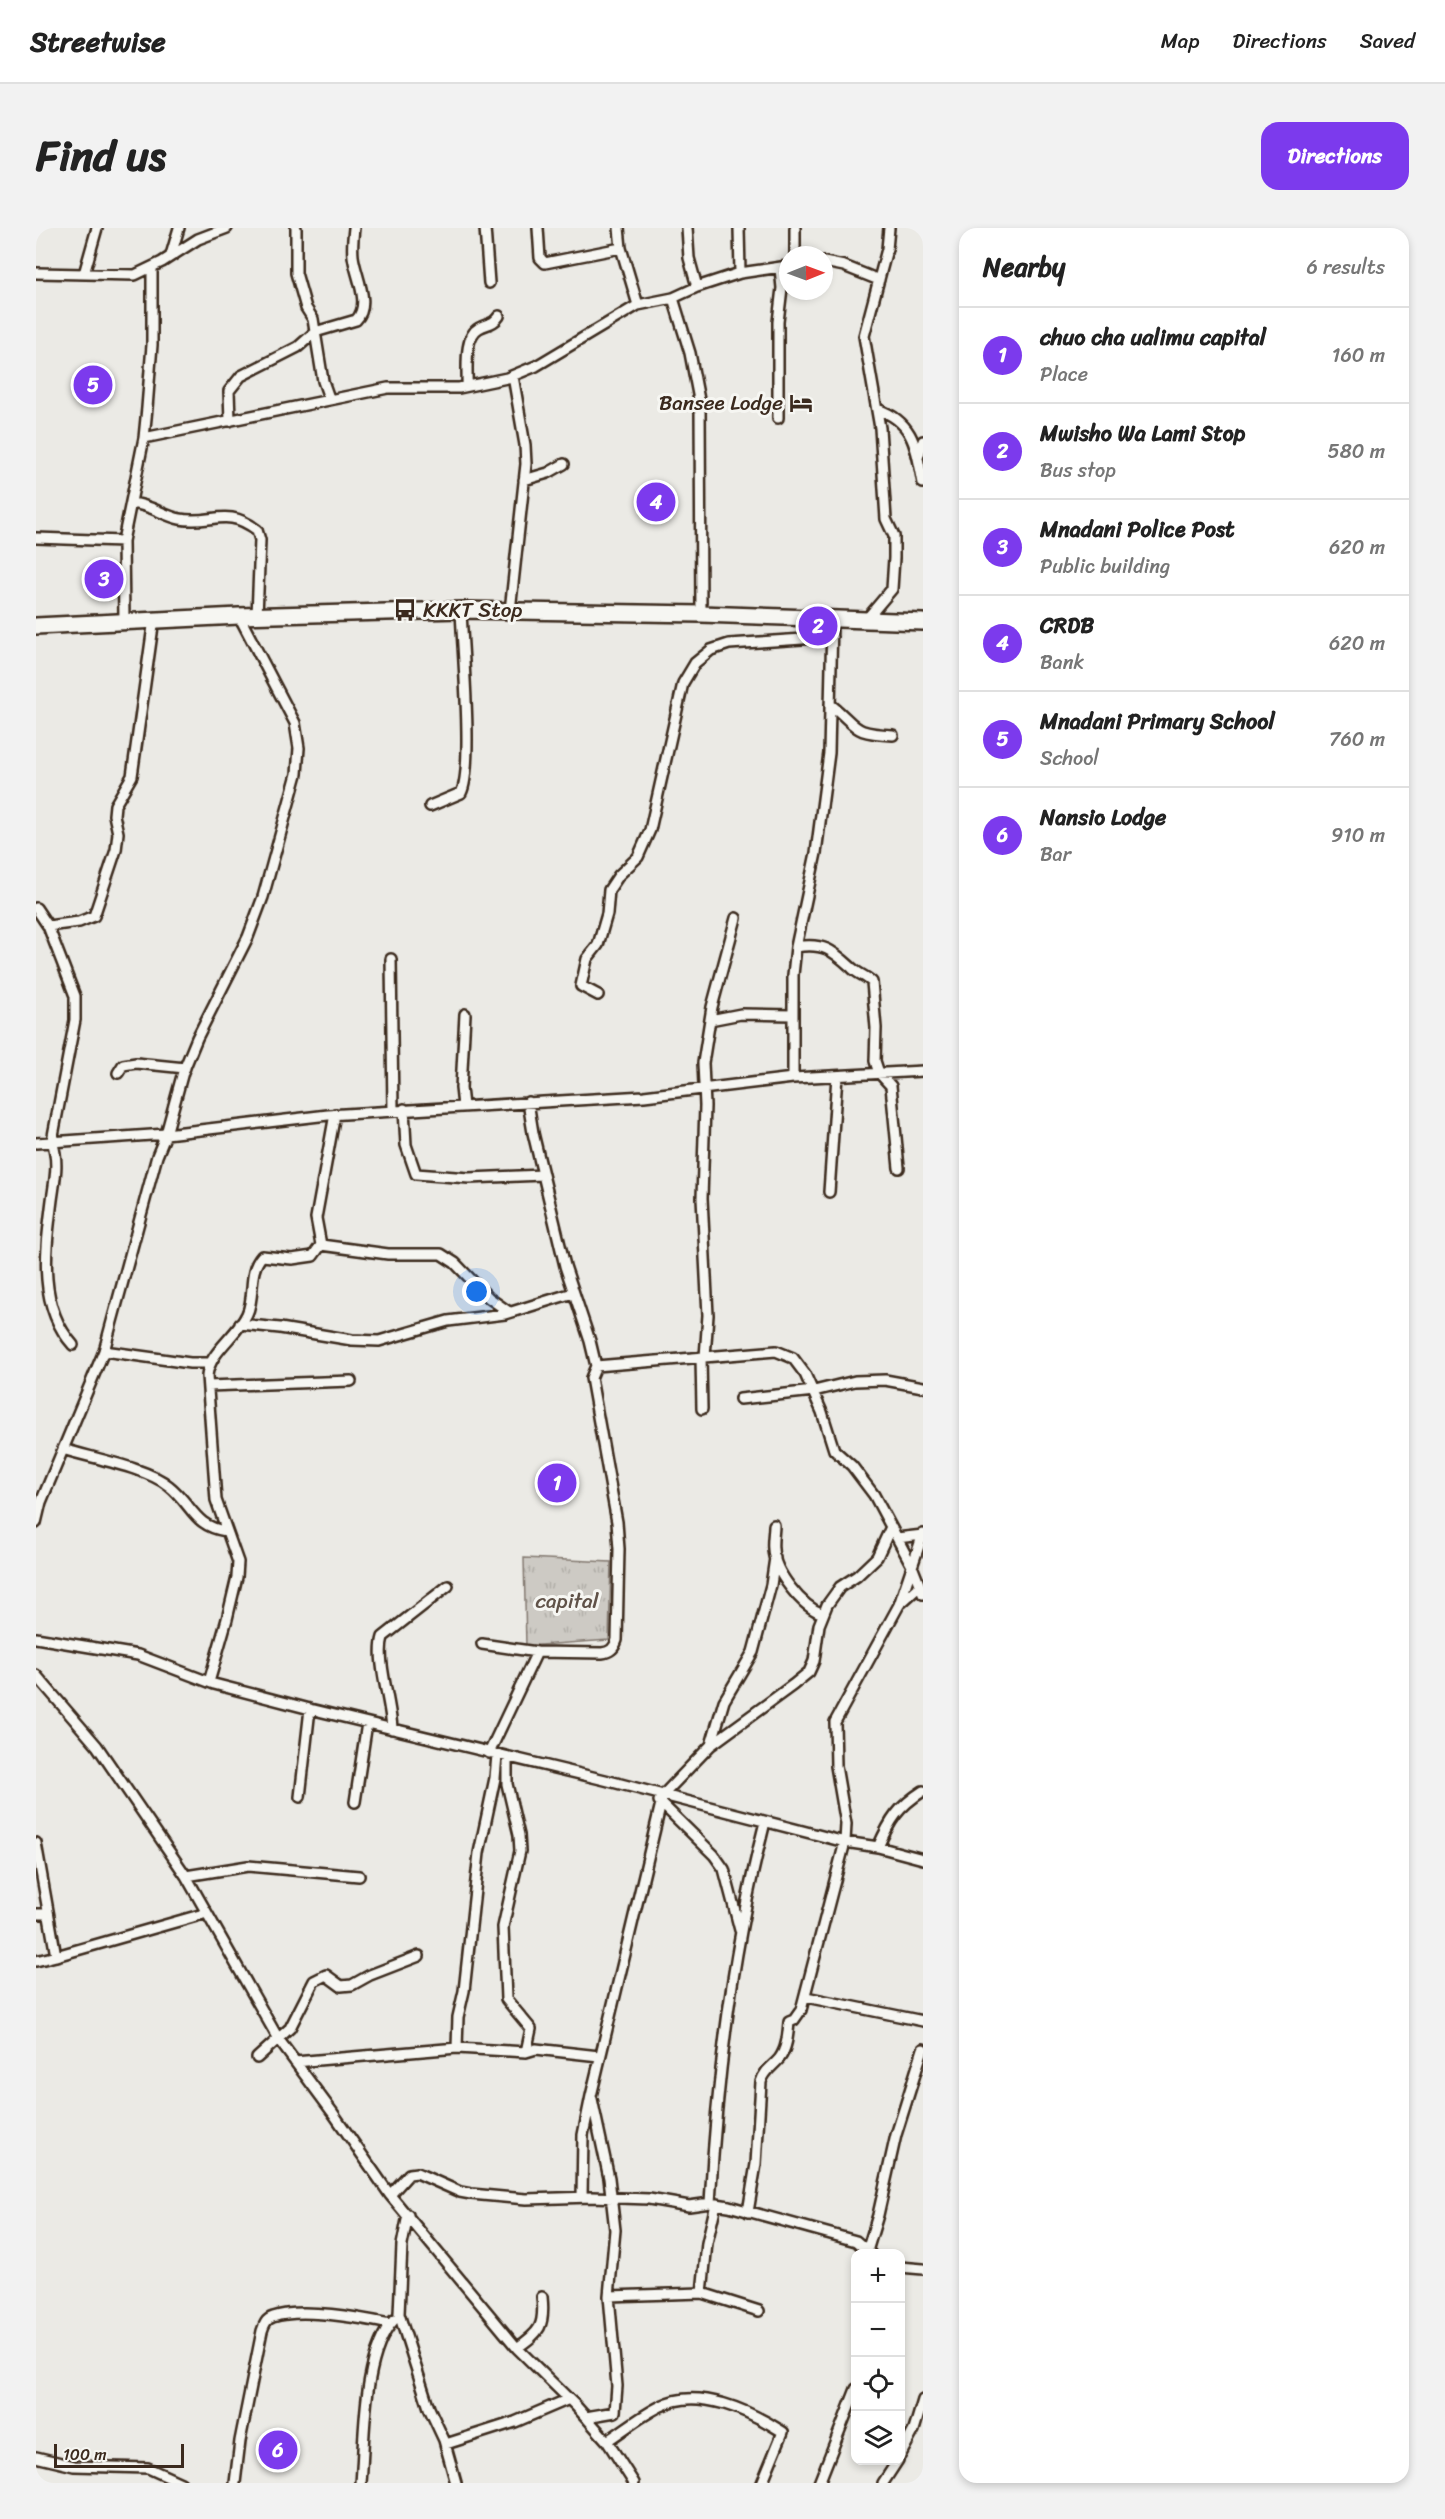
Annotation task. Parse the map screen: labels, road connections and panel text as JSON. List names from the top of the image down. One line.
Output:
{"parks":["capital"],"places":{"hotel":["Bansee Lodge"],"bus stop":["KKKT Stop"]},"scale_bar":"100 m","north":"right","page":{"header":"Streetwise","nav":["Map","Directions","Saved"],"title":"Find us","buttons":"Directions","heading":["Nearby","6 results"],"list":[{"mark":"1","name":"chuo cha ualimu capital","note":"Place","value":"160 m"},{"mark":"2","name":"Mwisho Wa Lami Stop","note":"Bus stop","value":"580 m"},{"mark":"3","name":"Mnadani Police Post","note":"Public building","value":"620 m"},{"mark":"4","name":"CRDB","note":"Bank","value":"620 m"},{"mark":"5","name":"Mnadani Primary School","note":"School","value":"760 m"},{"mark":"6","name":"Nansio Lodge","note":"Bar","value":"910 m"}],"pins":["5","4","3","2","1","6"],"map_buttons":["+","−"],"scale":"100 m"}}
